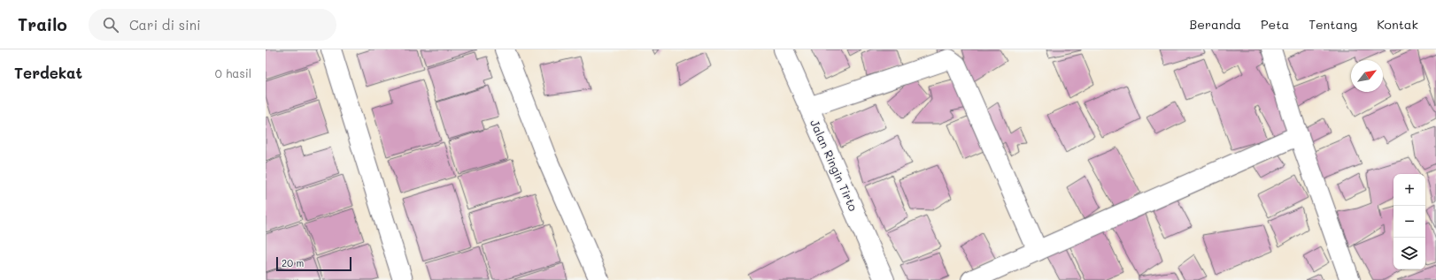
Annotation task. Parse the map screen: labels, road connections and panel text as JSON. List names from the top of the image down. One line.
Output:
{"streets":{"street":["Jalan Ringin Tirto"]},"scale_bar":"20 m","north":"top right","page":{"header":"Trailo","search":"Cari di sini","nav":["Beranda","Peta","Tentang","Kontak"],"heading":["Terdekat","0 hasil"],"map_buttons":["+","−"],"scale":"20 m"}}
